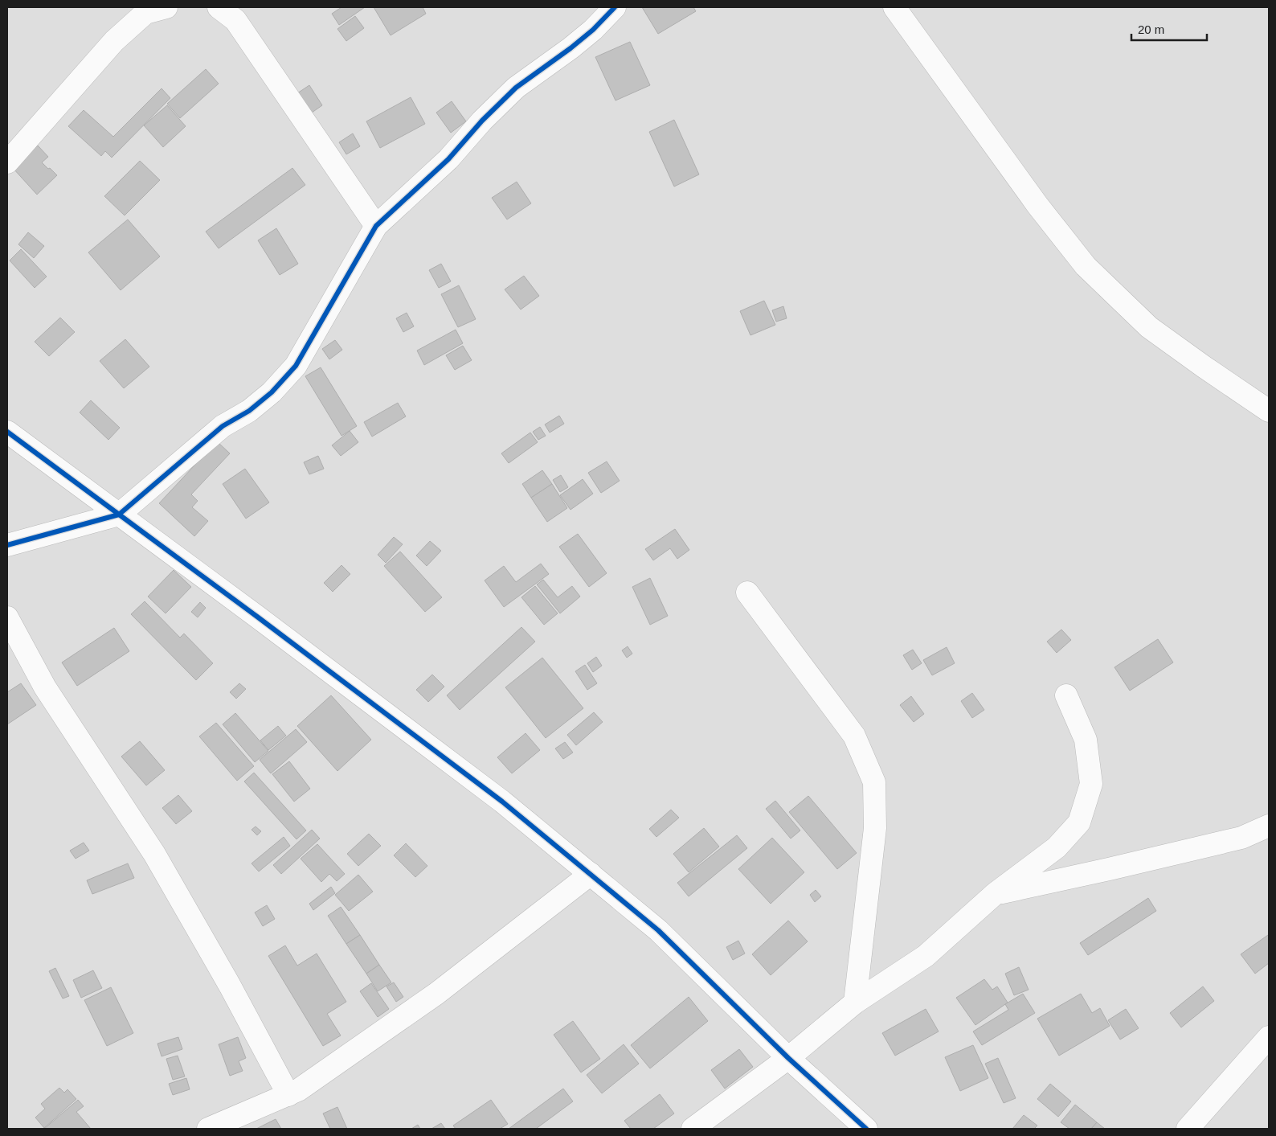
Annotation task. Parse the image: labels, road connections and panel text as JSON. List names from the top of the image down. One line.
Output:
{"scale_bar":"20 m"}
